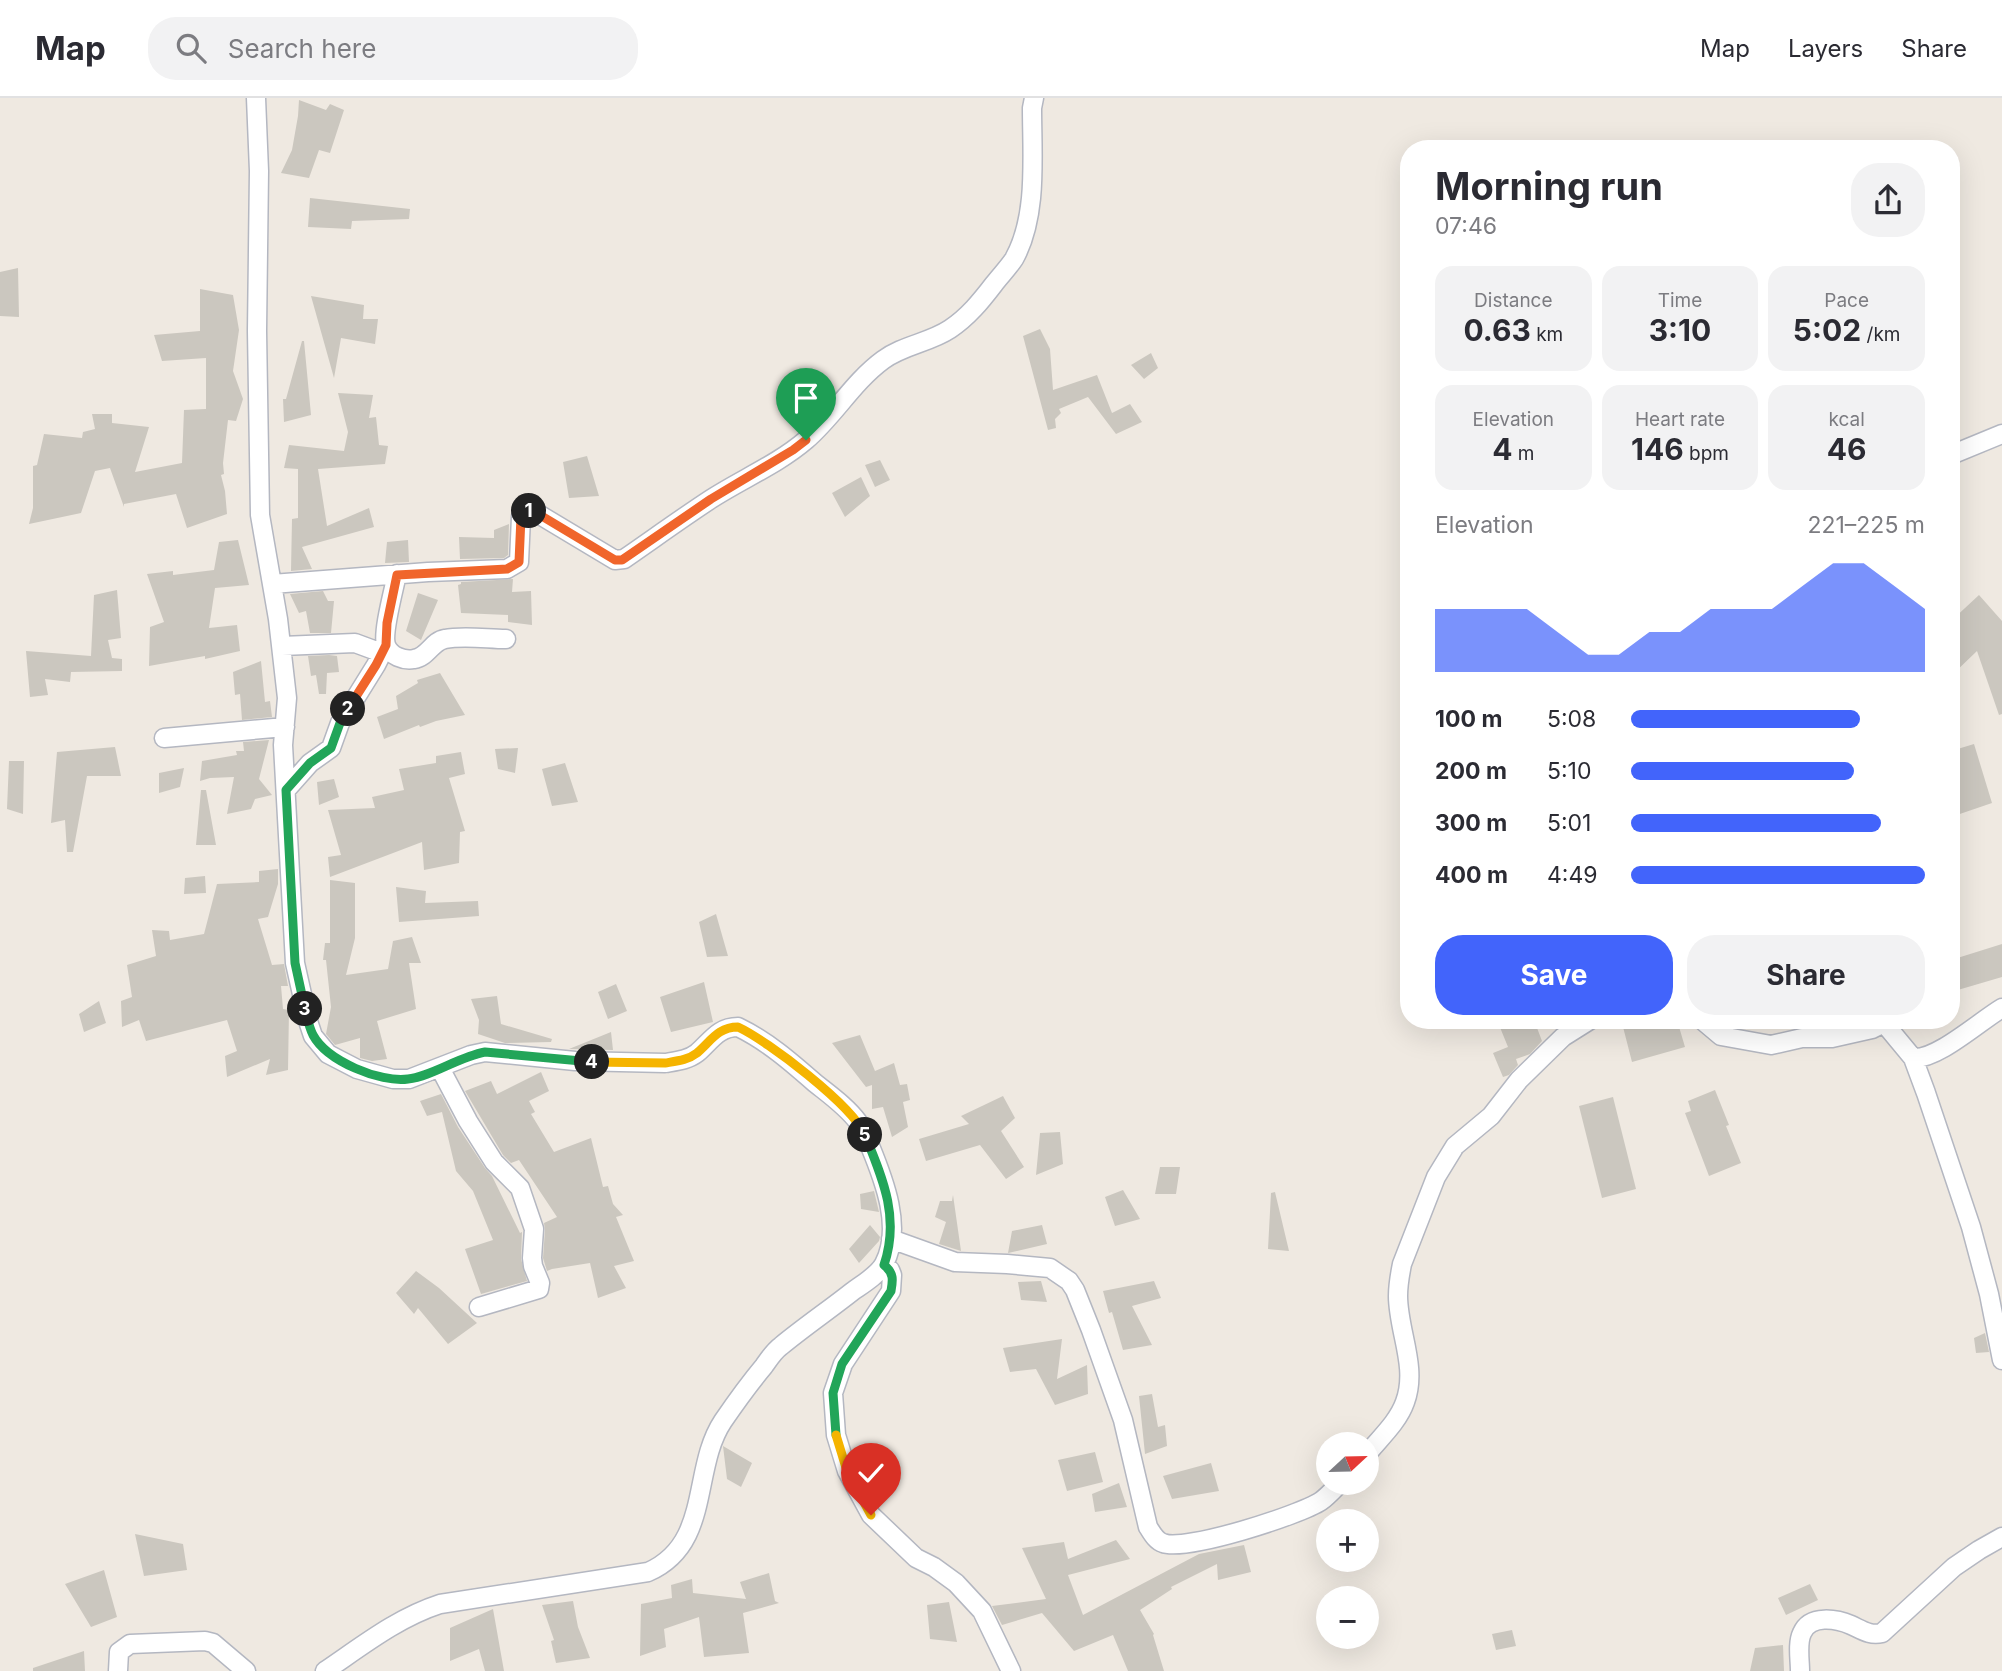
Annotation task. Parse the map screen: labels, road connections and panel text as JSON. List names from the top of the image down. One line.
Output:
{"north":"right","page":{"header":"Map","search":"Search here","nav":["Map","Layers","Share"],"heading":["Morning run","07:46"],"stats":[["Distance","0.63 km"],["Time","3:10"],["Pace","5:02 /km"],["Elevation","4 m"],["Heart rate","146 bpm"],["kcal","46"]],"pins":["1","2","3","4","5"],"chart":["Elevation","221–225 m"],"list":[{"name":"100 m","note":"5:08"},{"name":"200 m","note":"5:10"},{"name":"300 m","note":"5:01"},{"name":"400 m","note":"4:49"}],"buttons":["Save","Share"],"map_buttons":["+","−"]}}
